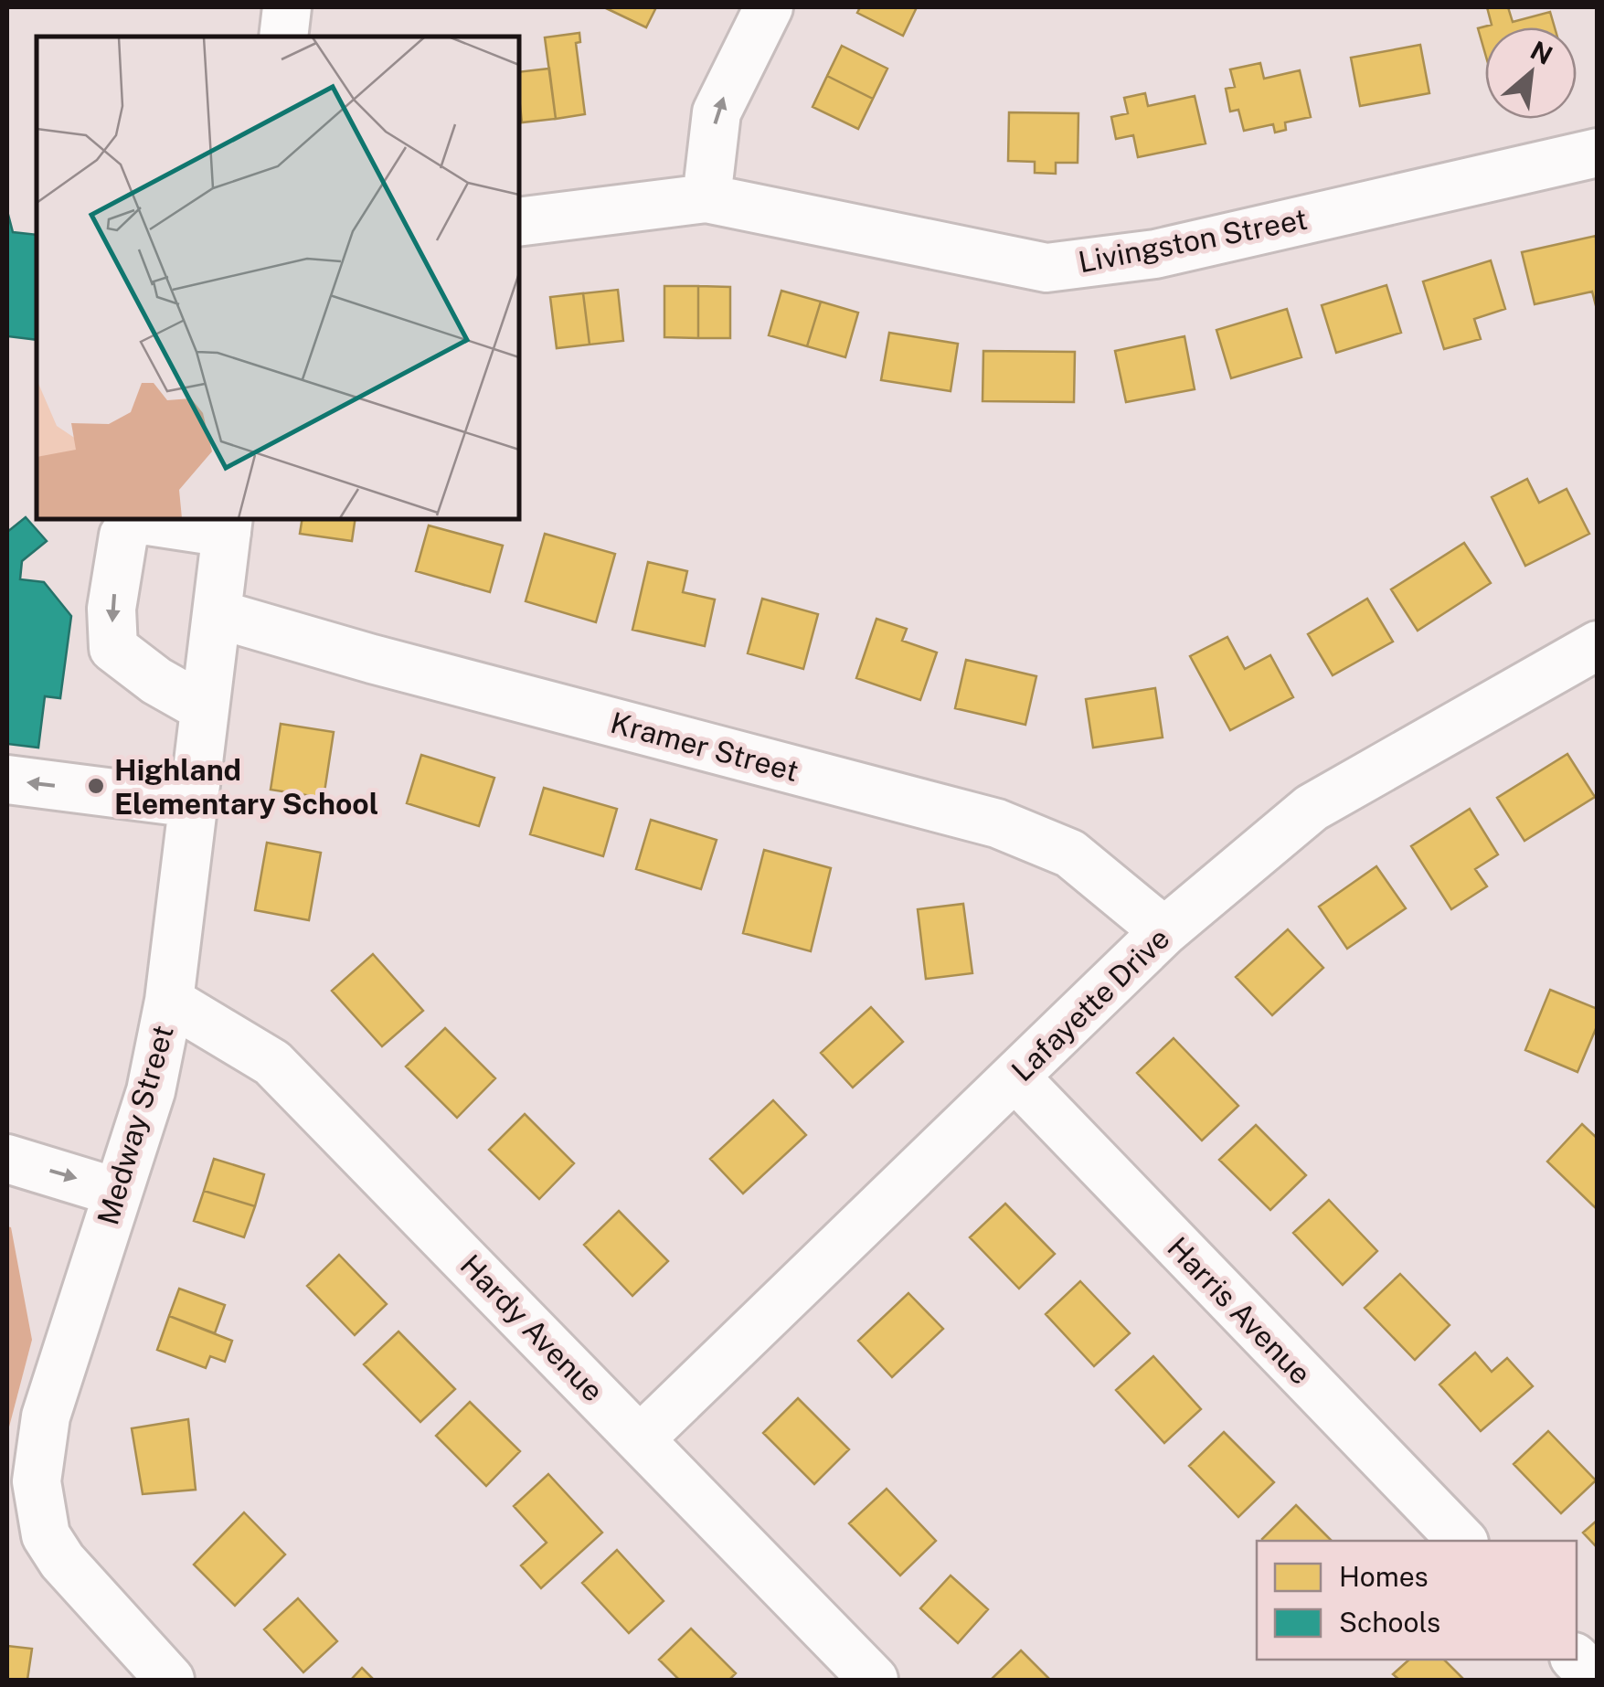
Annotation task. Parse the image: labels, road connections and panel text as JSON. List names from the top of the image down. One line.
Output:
{"streets":{"street":["Livingston Street","Kramer Street","Lafayette Drive","Medway Street","Harris Avenue","Hardy Avenue"]},"crossings":[["Kramer Street","Lafayette Drive"],["Kramer Street","Medway Street"],["Lafayette Drive","Harris Avenue"],["Lafayette Drive","Hardy Avenue"],["Medway Street","Hardy Avenue"]],"places":["Highland Elementary School"],"legend":["Homes","Schools"],"north":"top right"}
